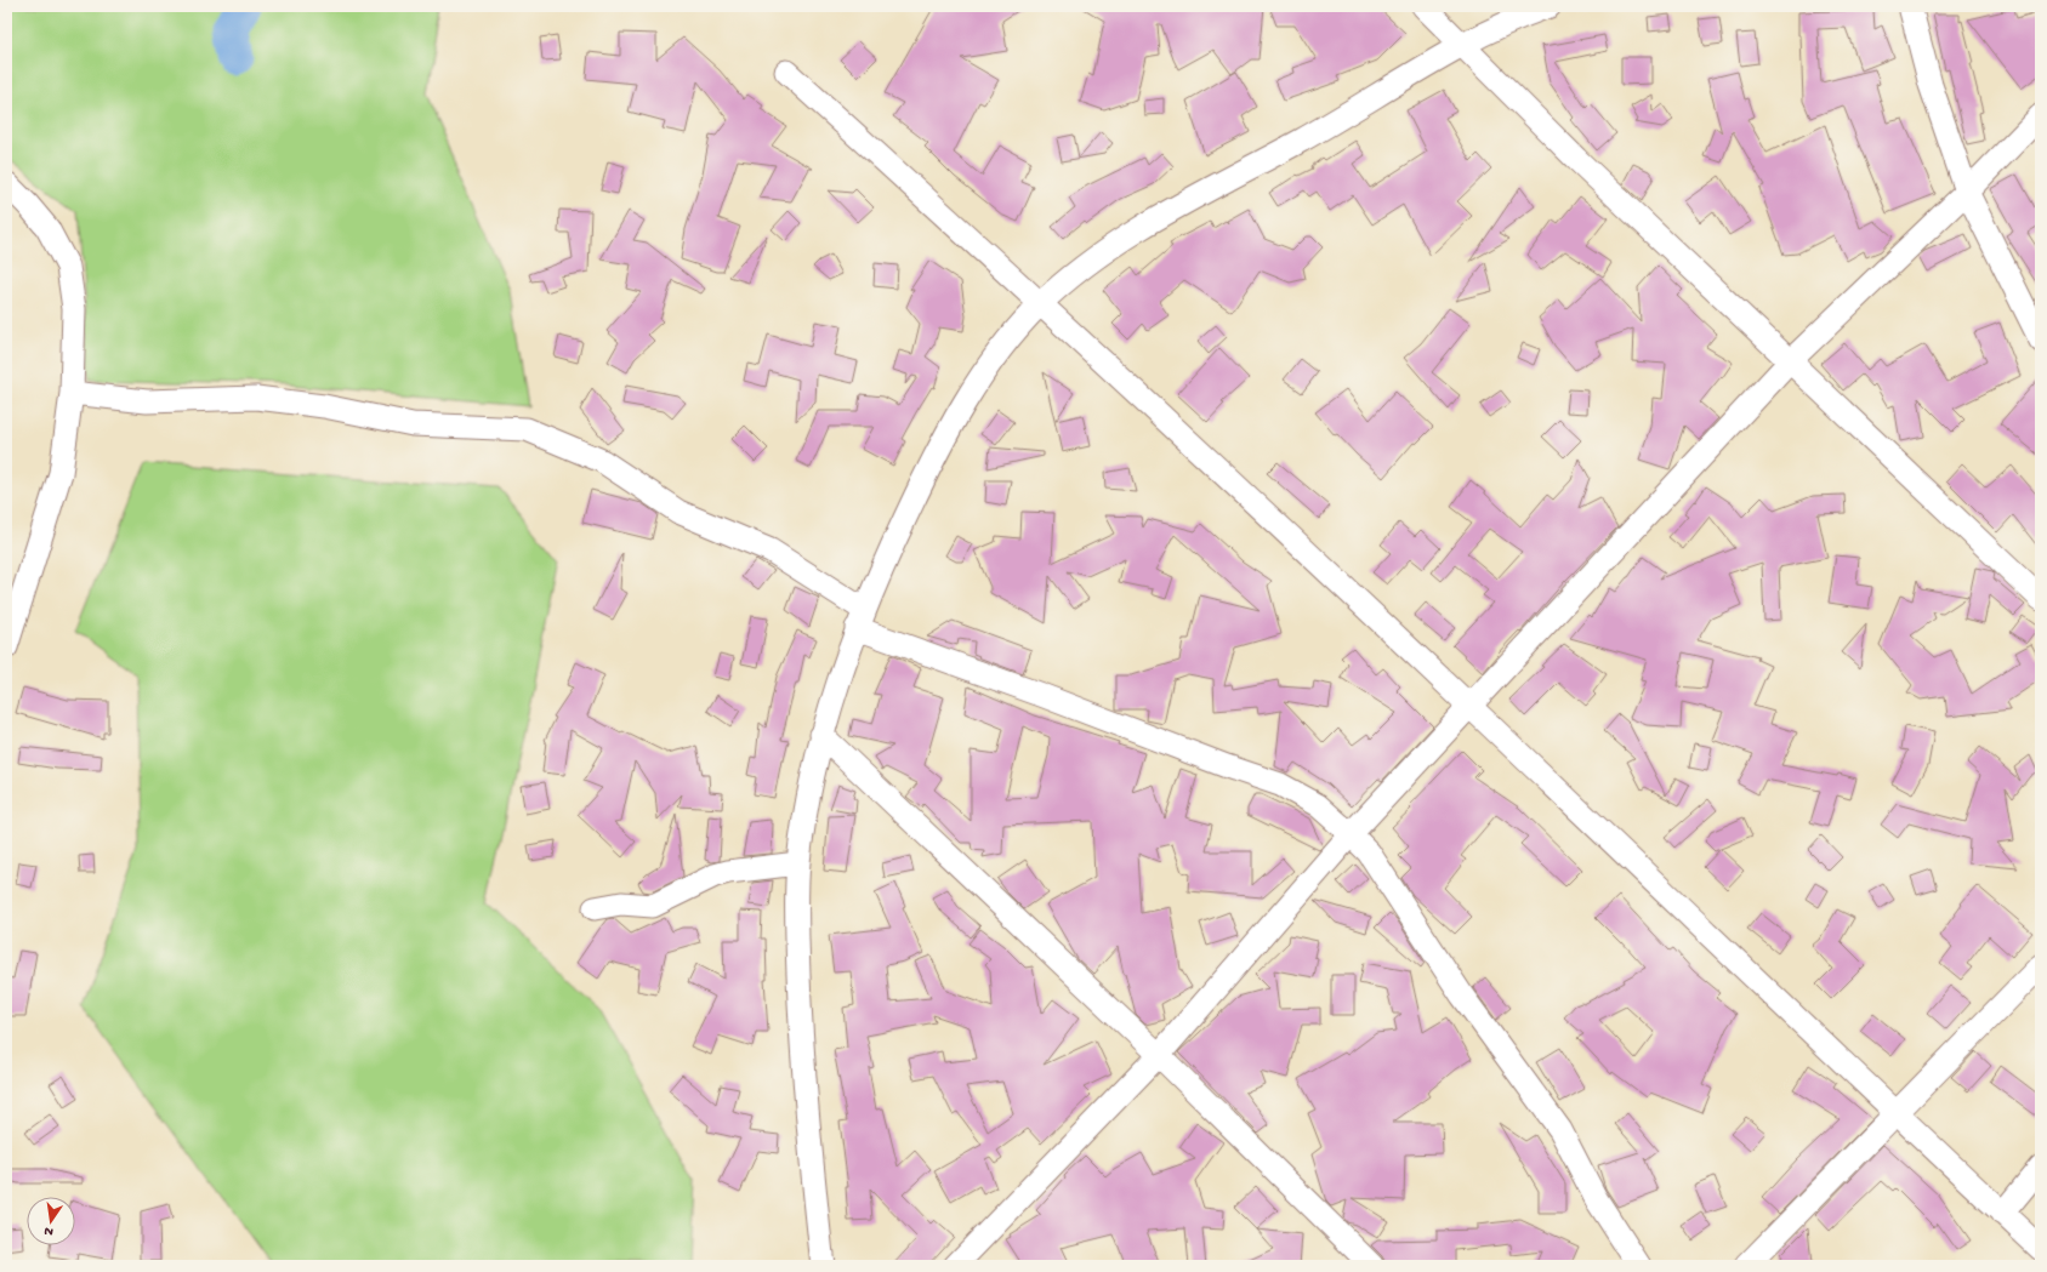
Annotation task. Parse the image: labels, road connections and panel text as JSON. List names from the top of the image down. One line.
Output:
{"north":"bottom"}
